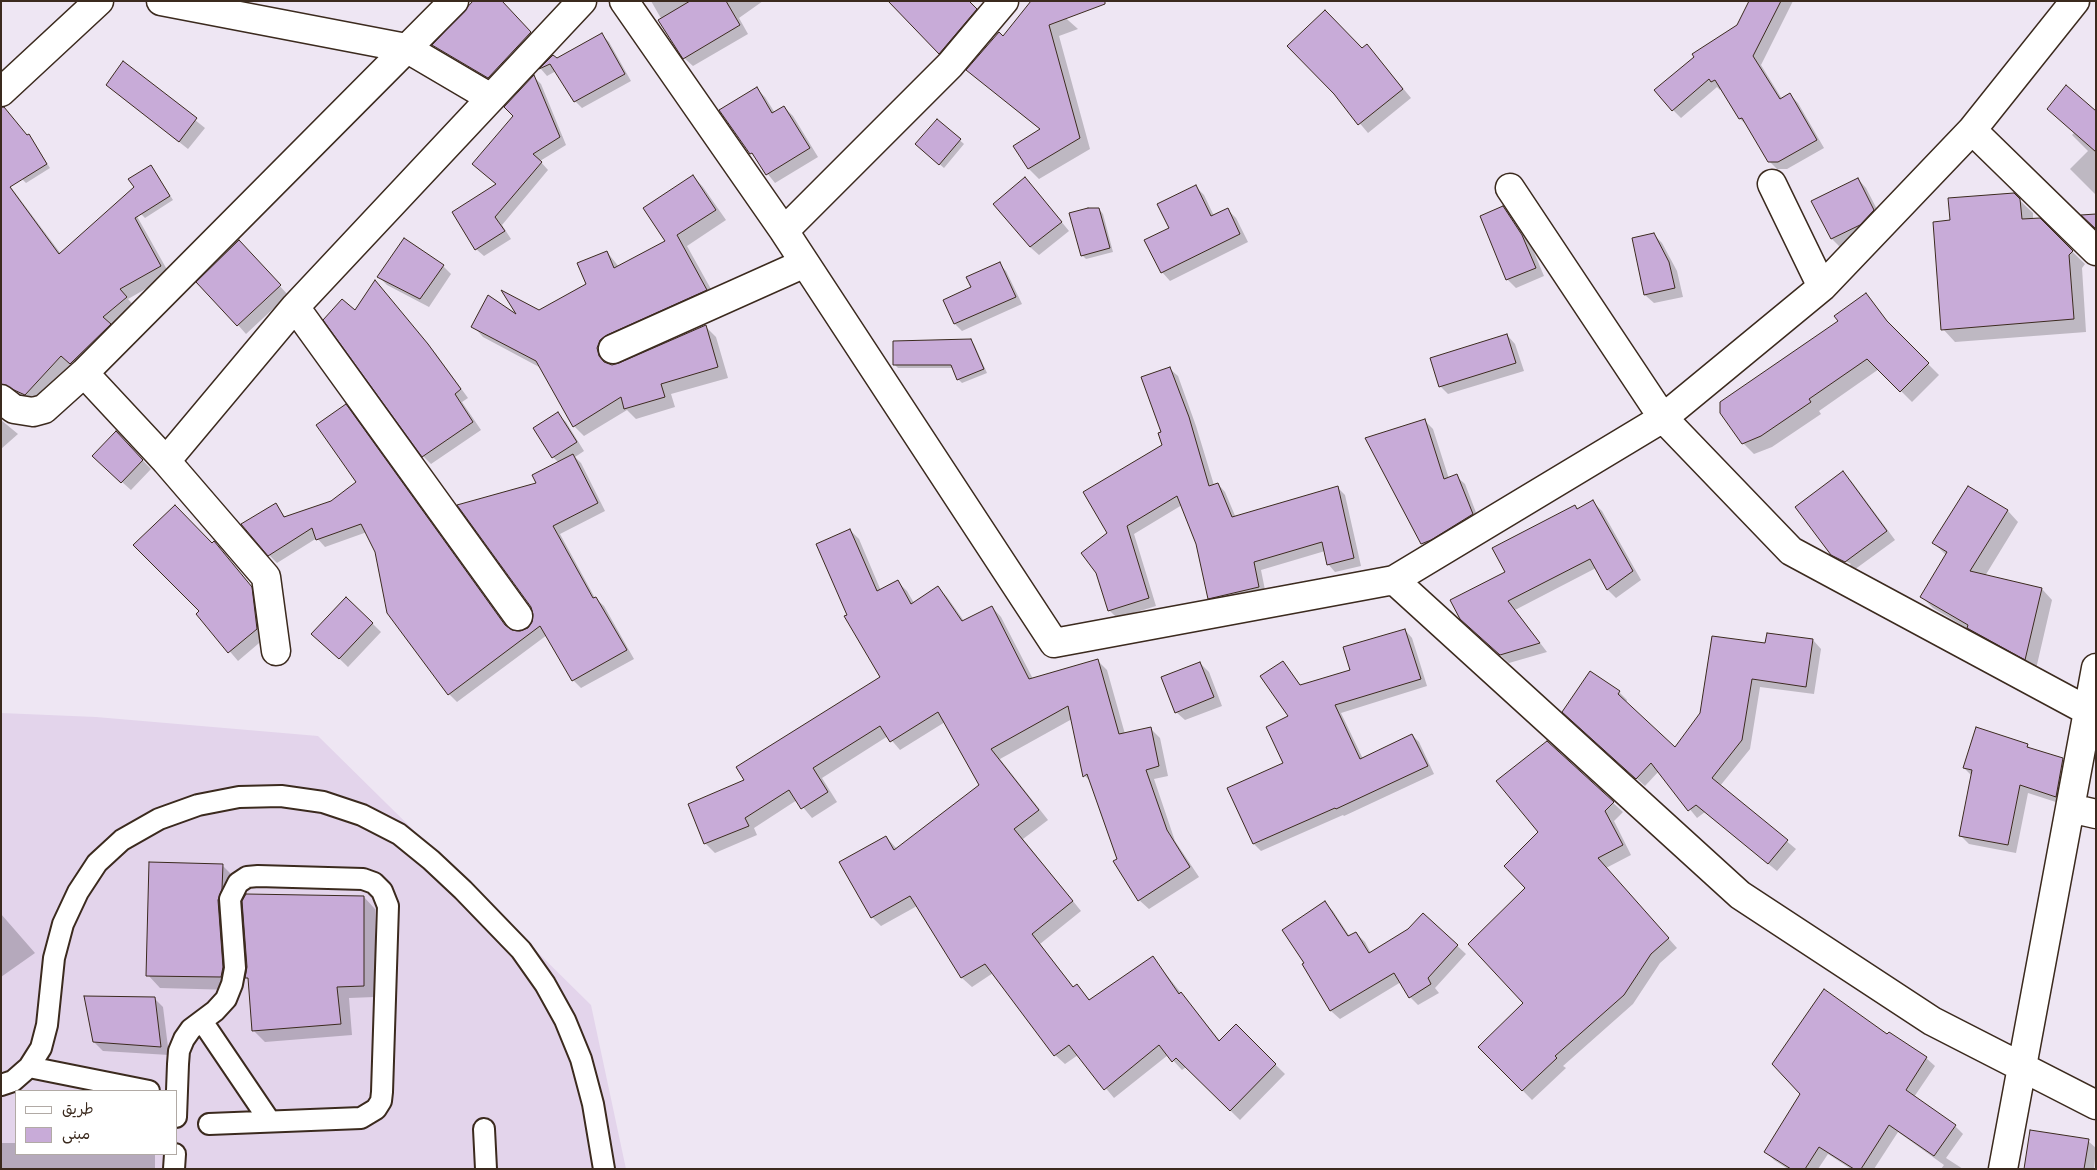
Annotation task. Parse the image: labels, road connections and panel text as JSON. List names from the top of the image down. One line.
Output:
{"legend":["طريق","مبنى"]}
